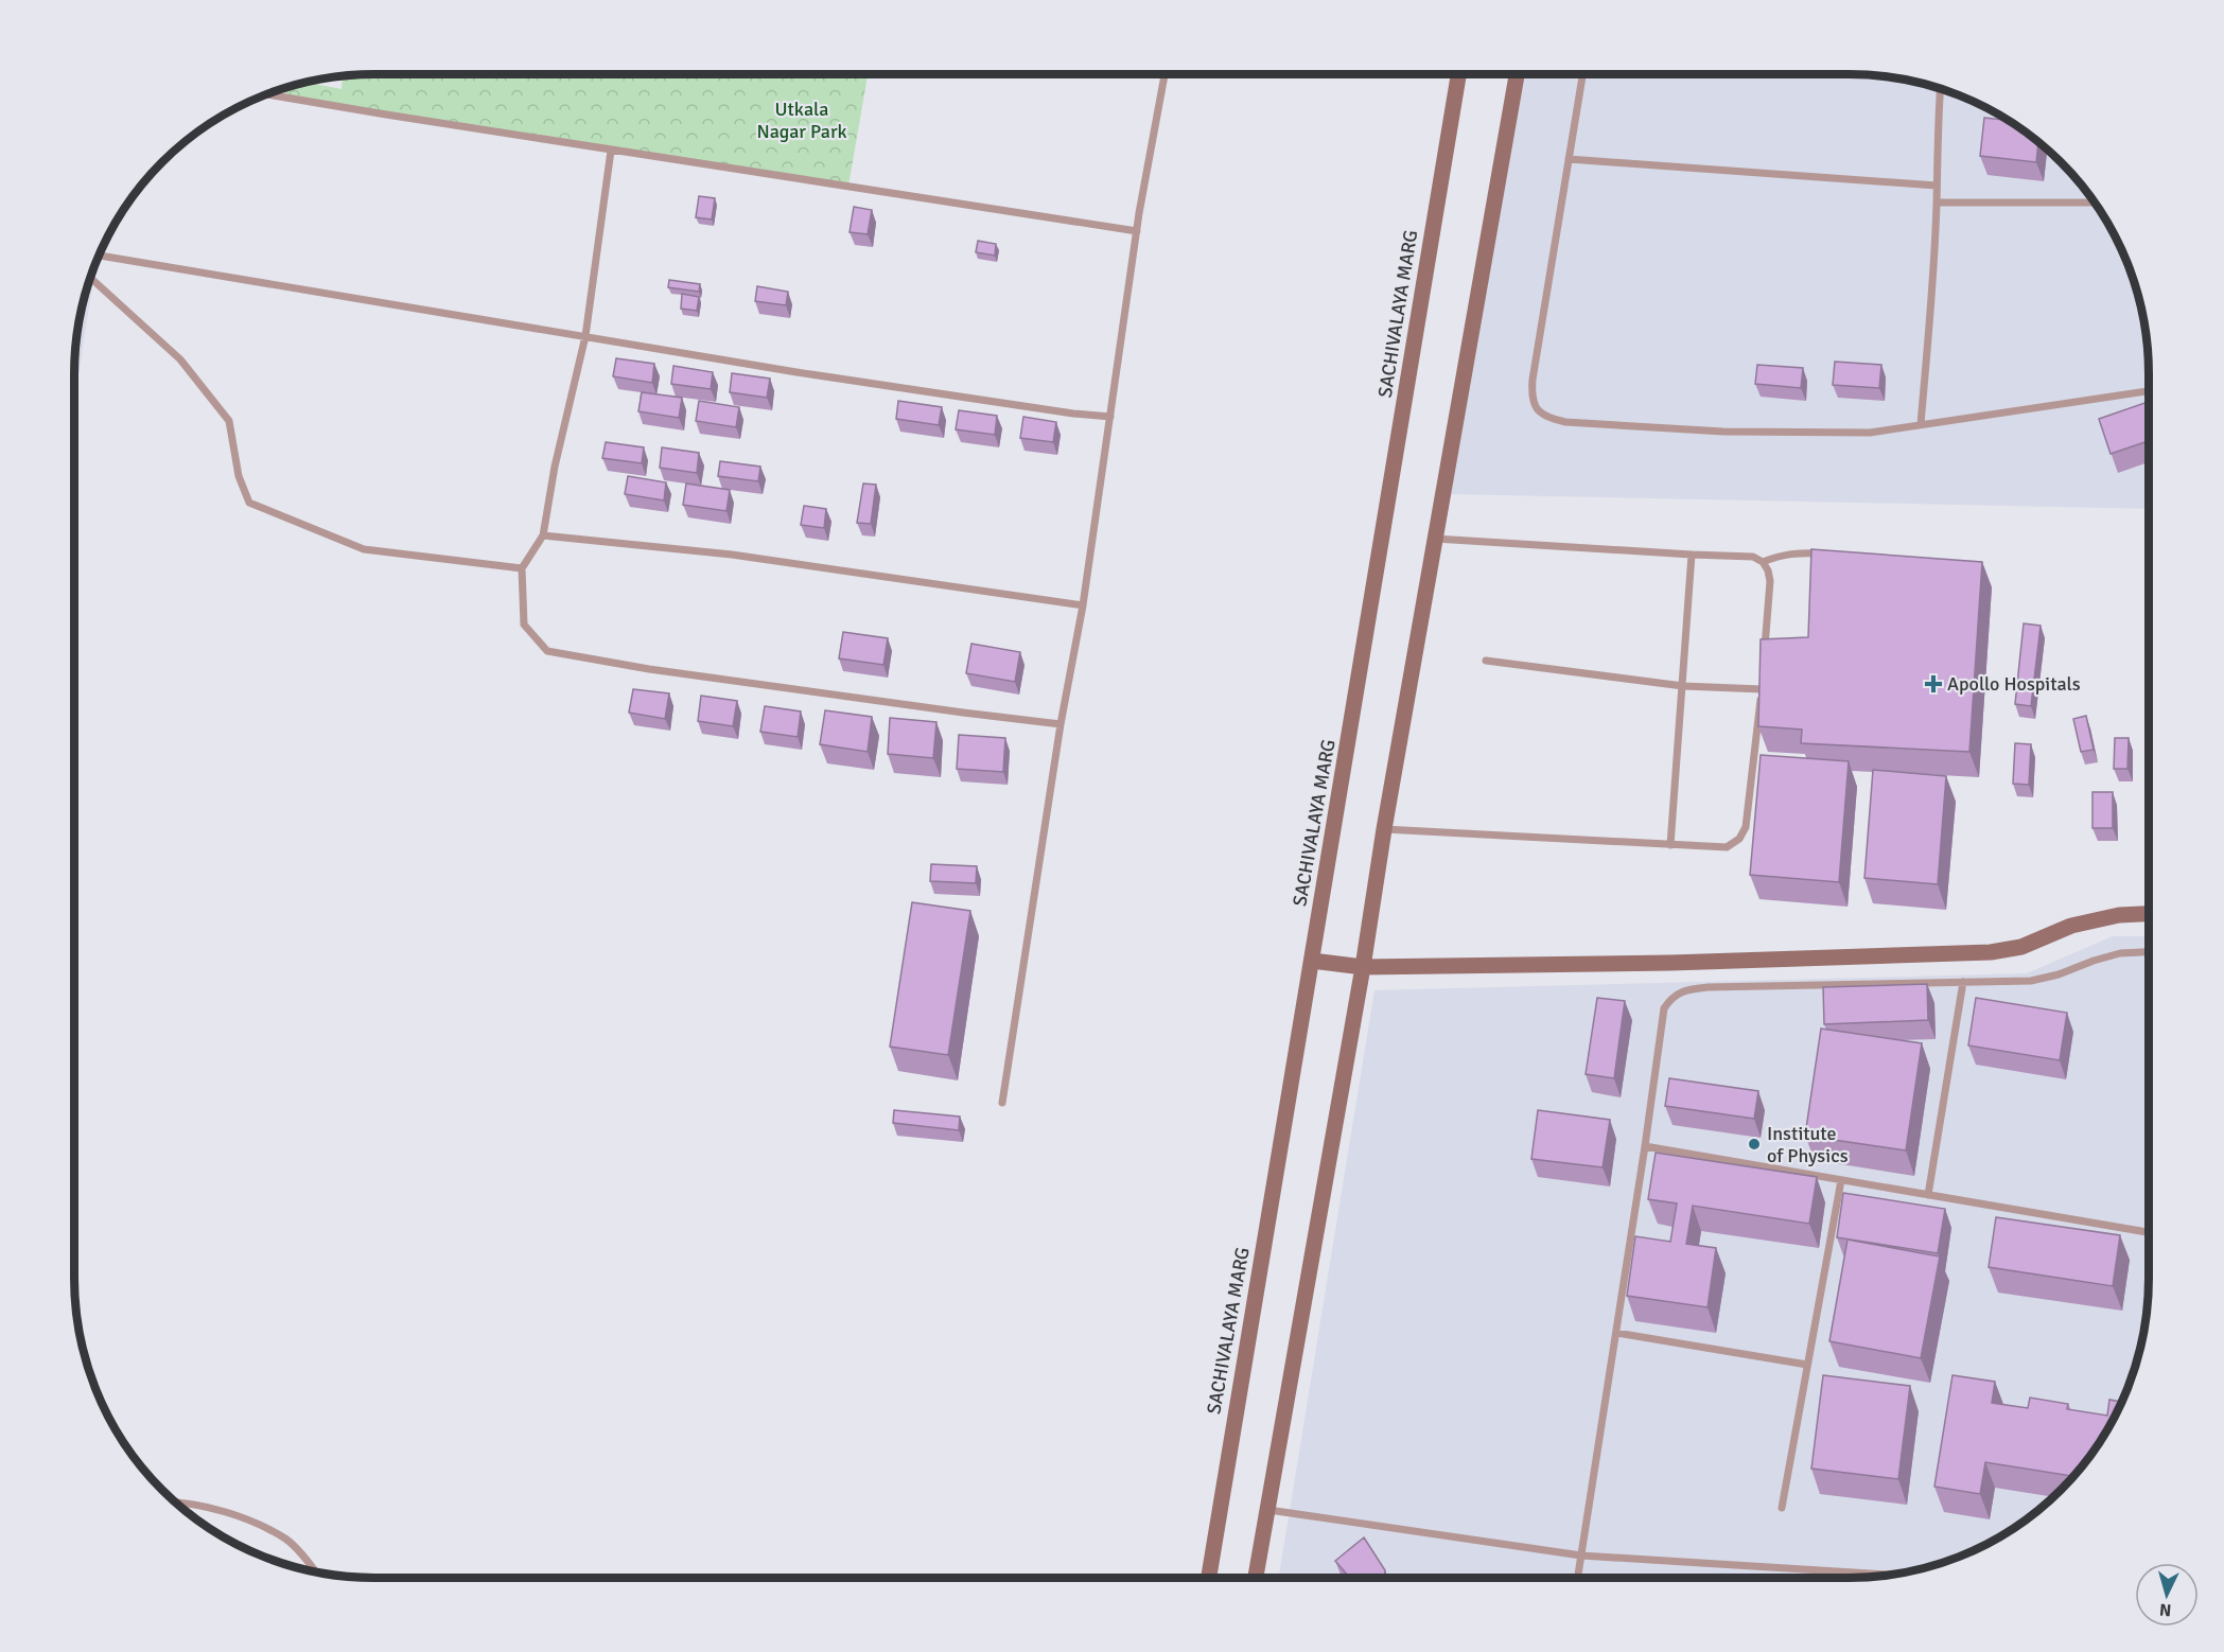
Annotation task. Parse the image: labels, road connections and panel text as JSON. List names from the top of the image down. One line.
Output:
{"streets":{"main road":["SACHIVALAYA MARG"]},"parks":["Utkala Nagar Park"],"places":{"health":["Apollo Hospitals"],"other":["Institute of Physics"]},"north":"bottom"}
